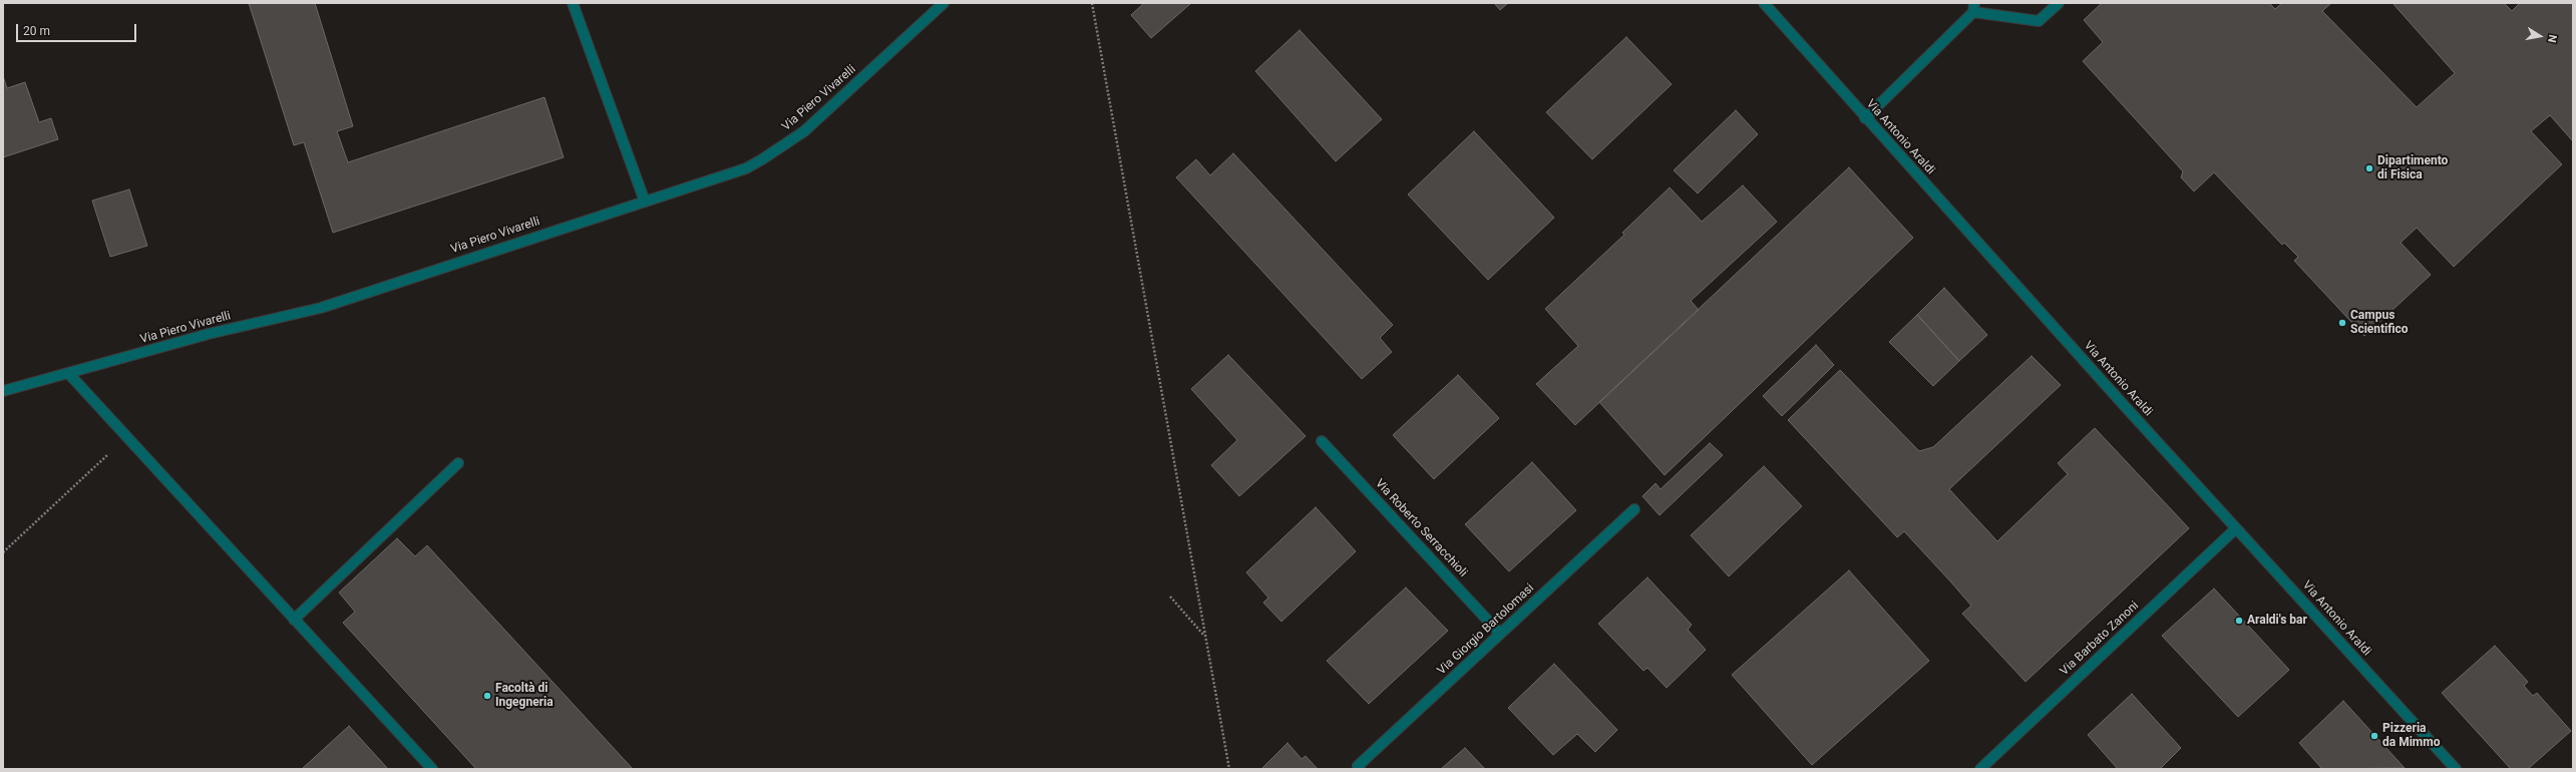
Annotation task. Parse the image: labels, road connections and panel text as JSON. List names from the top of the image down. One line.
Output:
{"streets":{"street":["Via Piero Vivarelli","Via Antonio Araldi","Via Roberto Serracchioli","Via Giorgio Bartolomasi","Via Barbato Zanoni"]},"crossings":[["Via Antonio Araldi","Via Barbato Zanoni"],["Via Roberto Serracchioli","Via Giorgio Bartolomasi"]],"places":["Dipartimento di Fisica","Campus Scientifico","Araldi's bar","Facoltà di Ingegneria","Pizzeria da Mimmo"],"scale_bar":"20 m","north":"right"}
